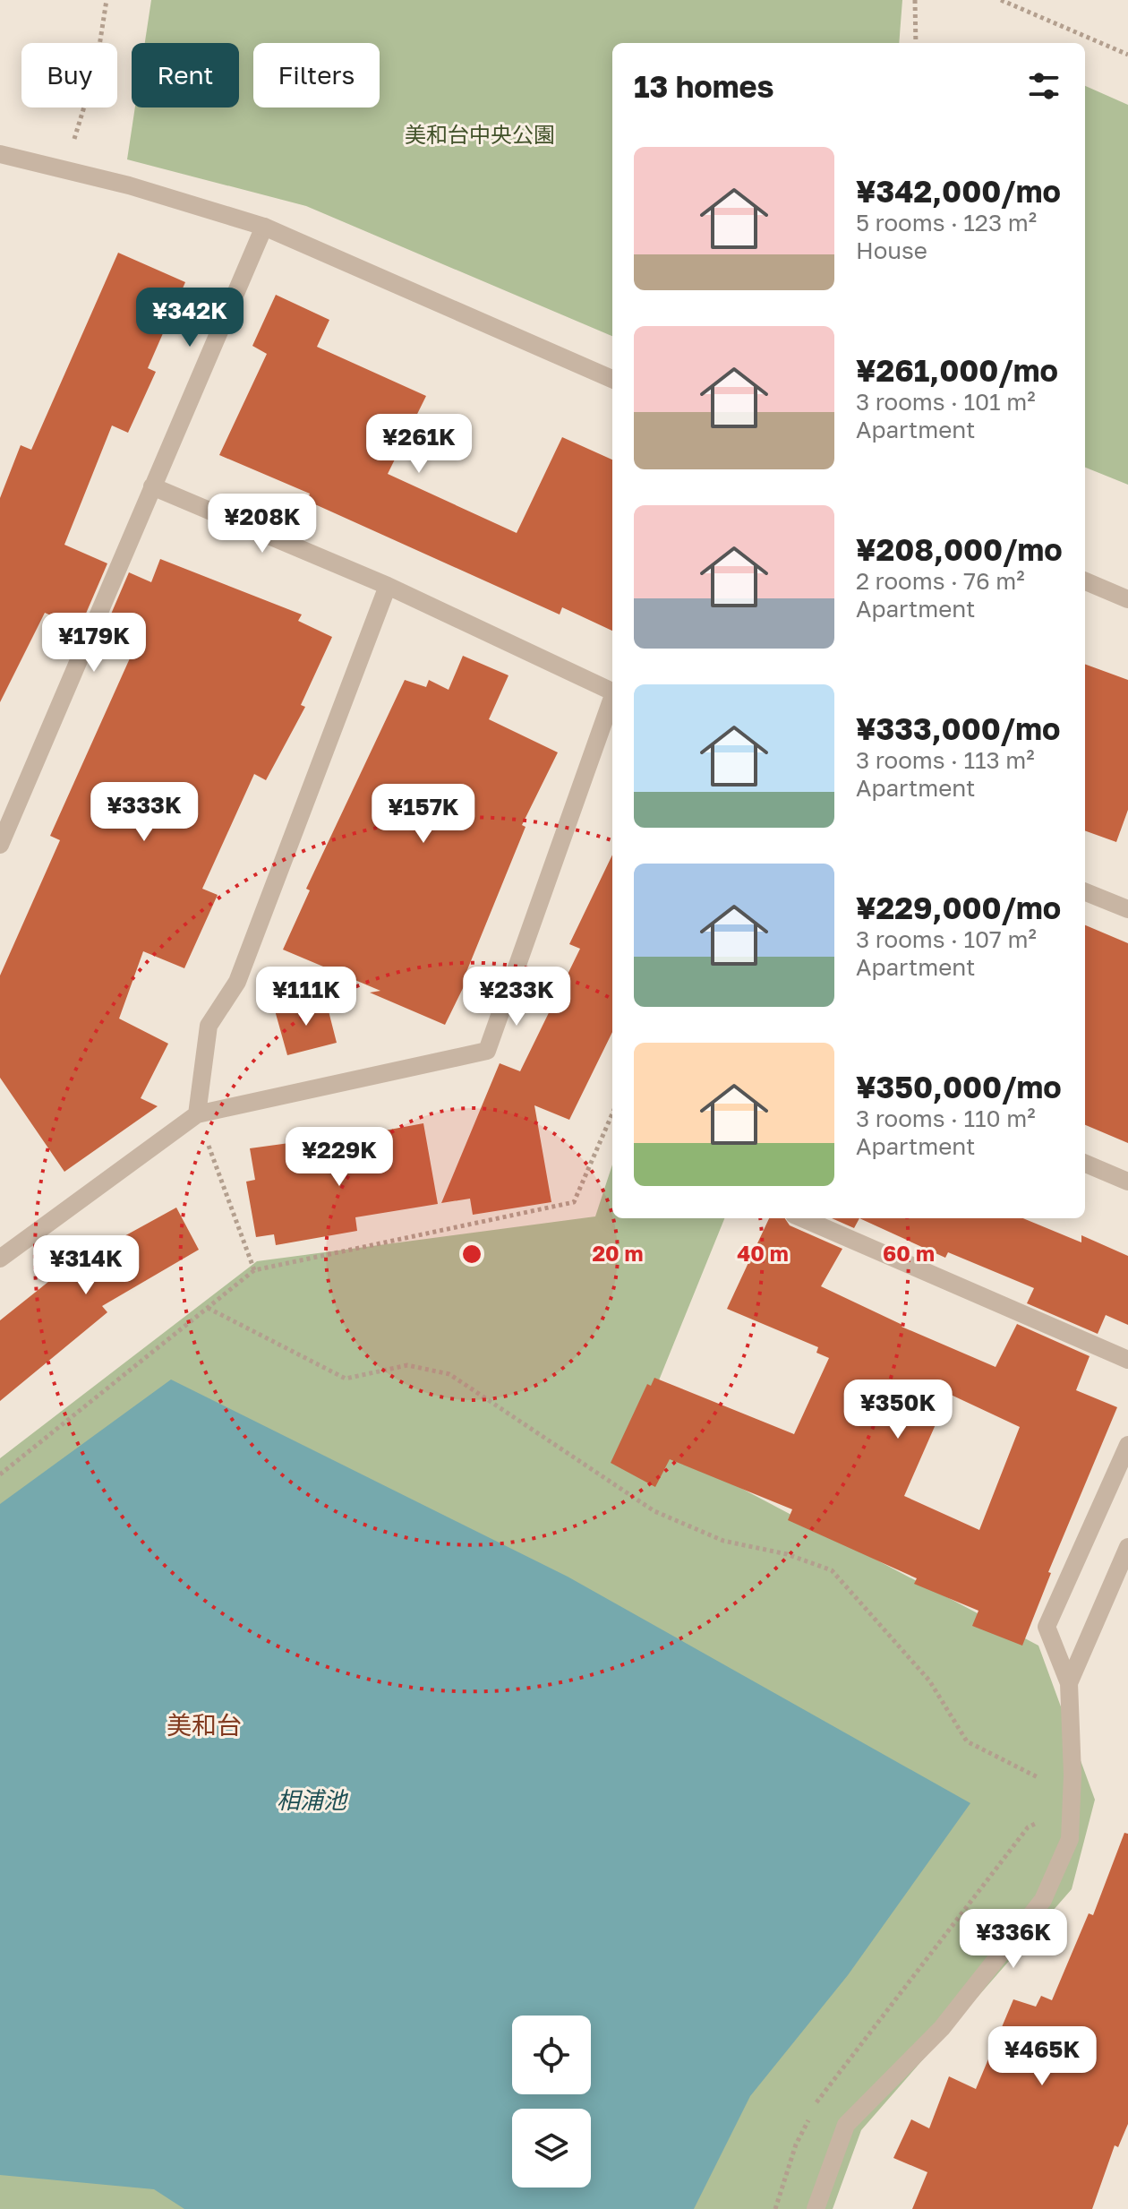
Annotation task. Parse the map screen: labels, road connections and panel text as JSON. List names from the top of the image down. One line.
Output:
{"districts":["美和台"],"water":["相浦池"],"parks":["美和台中央公園"],"page":{"chip":["Buy","Rent","Filters"],"heading":"13 homes","list":[{"name":"¥342,000/mo","note":"5 rooms · 123 m² · House"},{"name":"¥261,000/mo","note":"3 rooms · 101 m² · Apartment"},{"name":"¥208,000/mo","note":"2 rooms · 76 m² · Apartment"},{"name":"¥333,000/mo","note":"3 rooms · 113 m² · Apartment"},{"name":"¥229,000/mo","note":"3 rooms · 107 m² · Apartment"},{"name":"¥350,000/mo","note":"3 rooms · 110 m² · Apartment"}],"price":["¥342K","¥261K","¥208K","¥179K","¥333K","¥157K","¥111K","¥233K","¥229K","¥314K","¥350K","¥336K","¥465K"]},"rings":["20 m","40 m","60 m"]}
